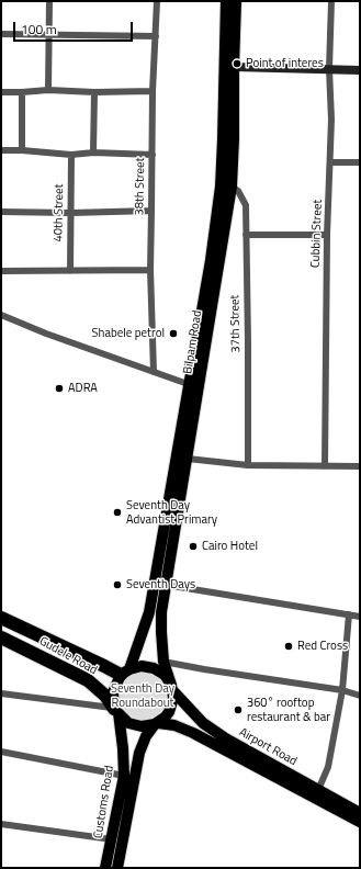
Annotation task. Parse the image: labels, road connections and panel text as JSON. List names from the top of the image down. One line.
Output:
{"streets":{"highway":["Gudele Road"],"main road":["Bilpam Road","Airport Road","Customs Road"],"street":["38th Street","40th Street","Cubbin Street","37th Street"]},"crossings":[["37th Street","Bilpam Road"],["Bilpam Road","Gudele Road"],["Bilpam Road","Airport Road"],["Bilpam Road","Customs Road"],["Gudele Road","Airport Road"],["Gudele Road","Customs Road"],["Airport Road","Customs Road"]],"parks":["Seventh Day Roundabout"],"places":["Point of interes","Shabele petrol","ADRA","Seventh Day Advantist Primary","Cairo Hotel","Seventh Days","Red Cross","360° rooftop restaurant & bar"],"scale_bar":"100 m"}
